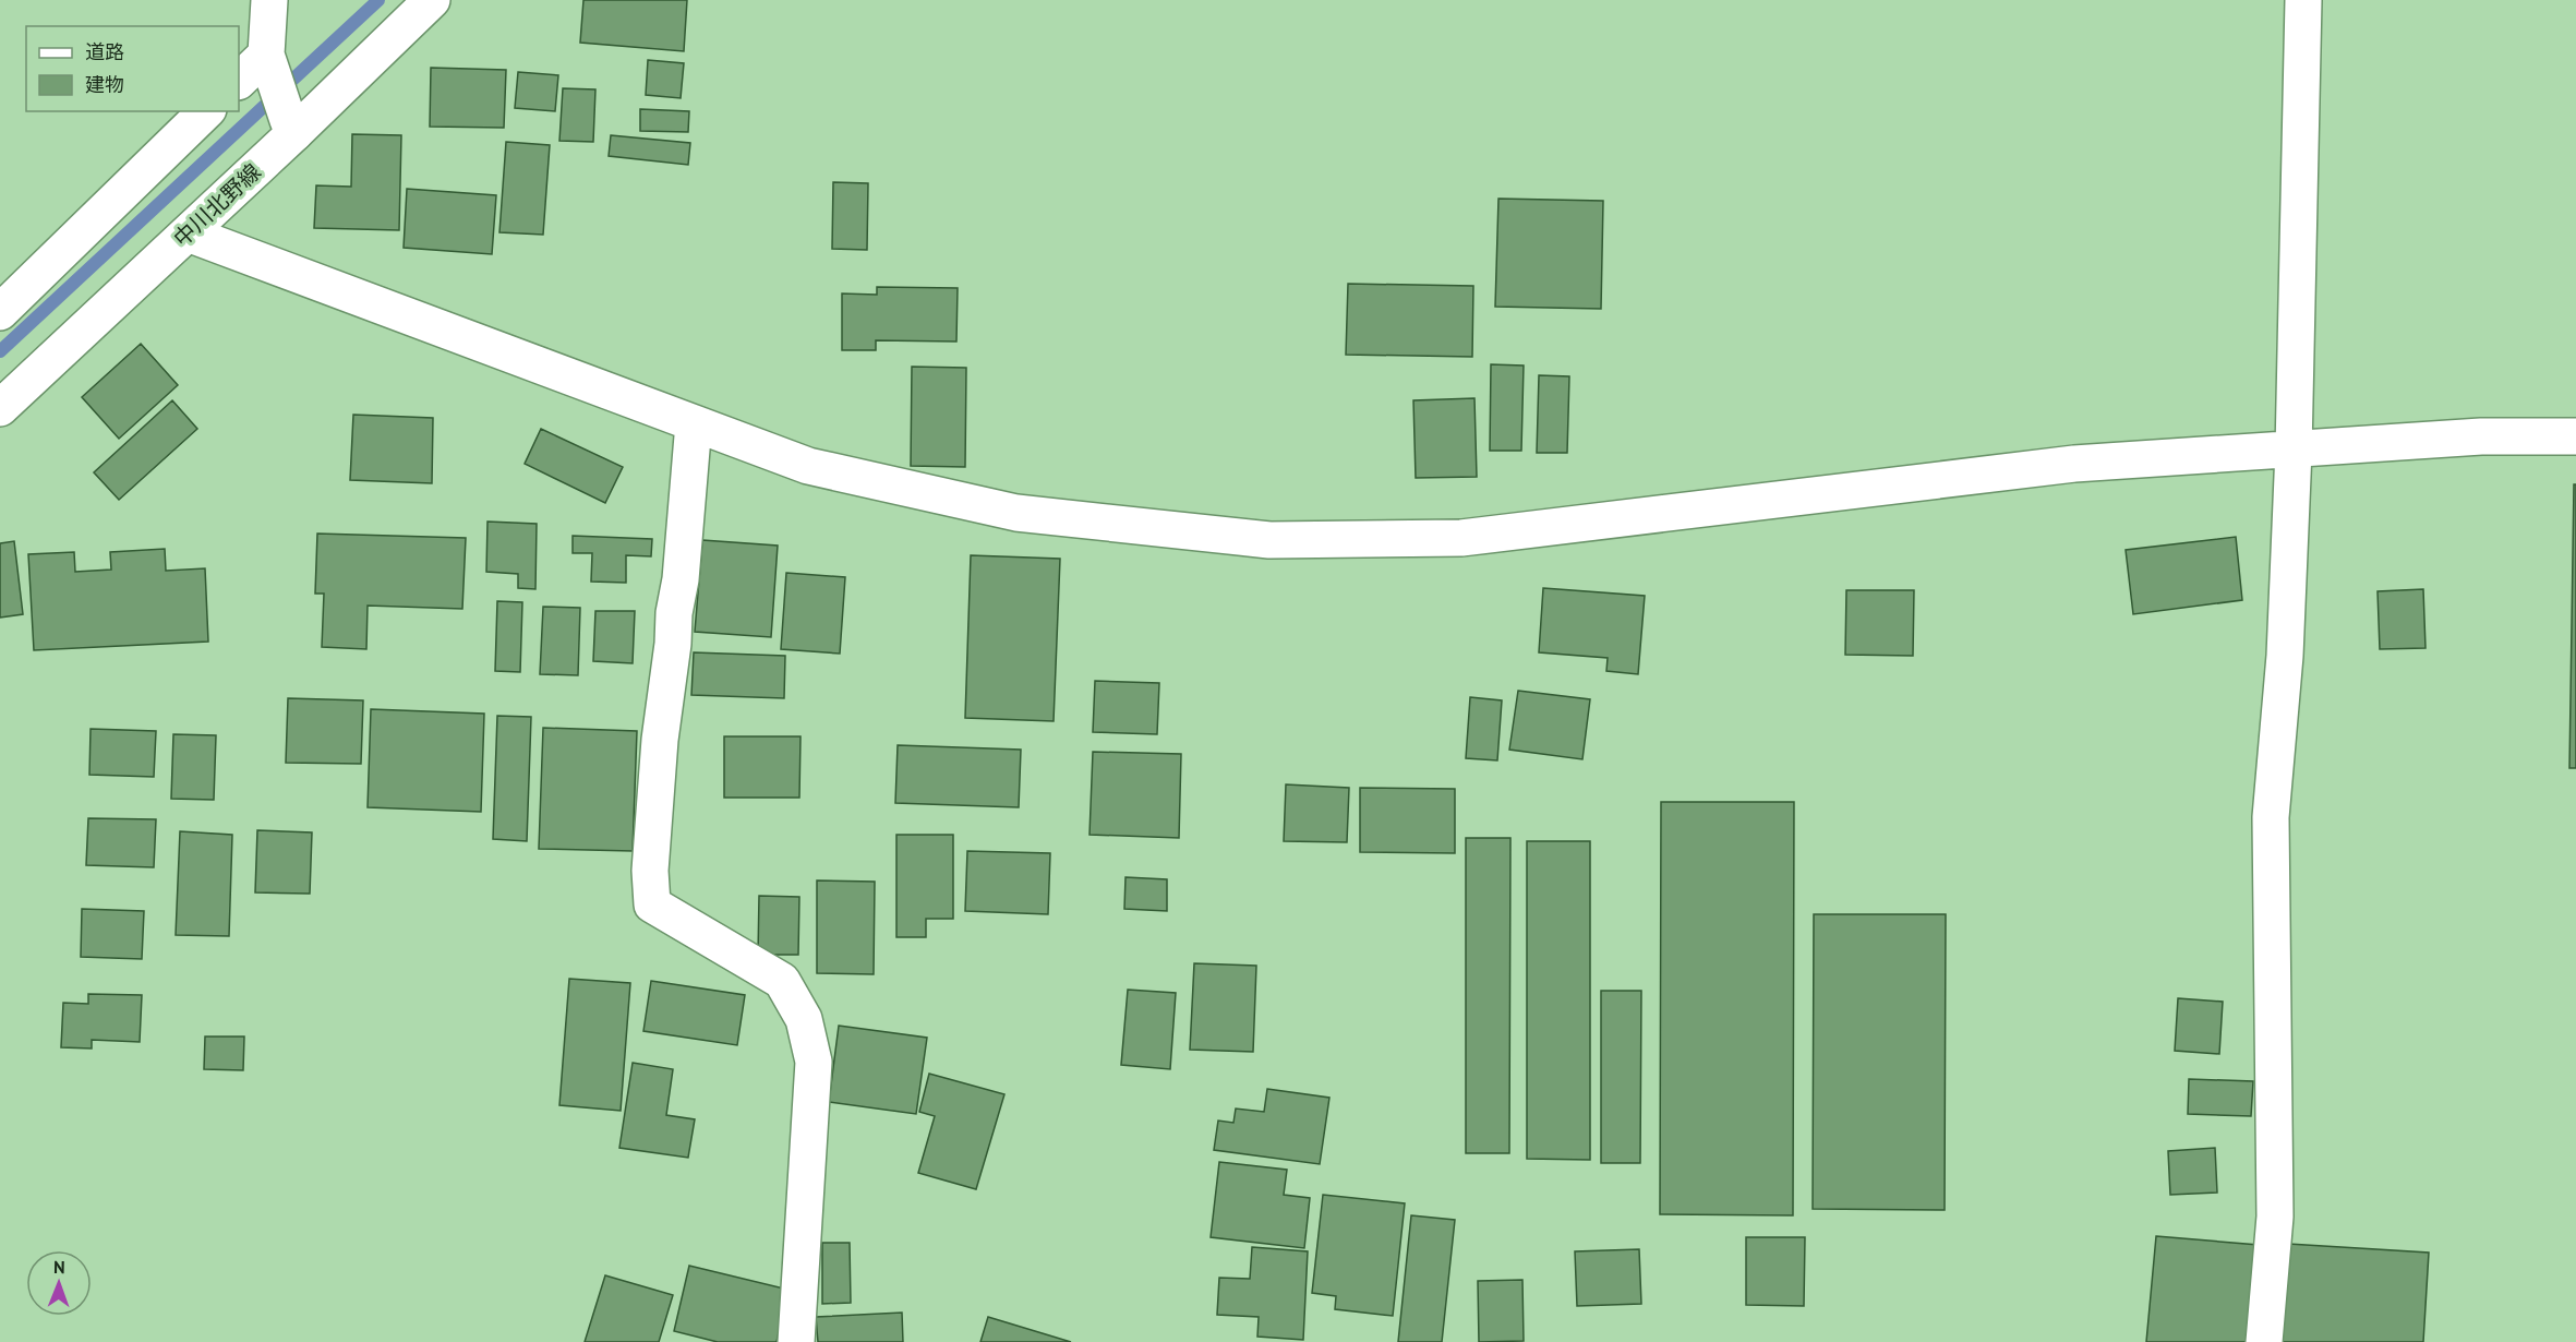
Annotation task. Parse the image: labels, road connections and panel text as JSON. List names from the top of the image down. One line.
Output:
{"streets":{"street":["中川北野線"]},"legend":["道路","建物"],"north":"top"}
